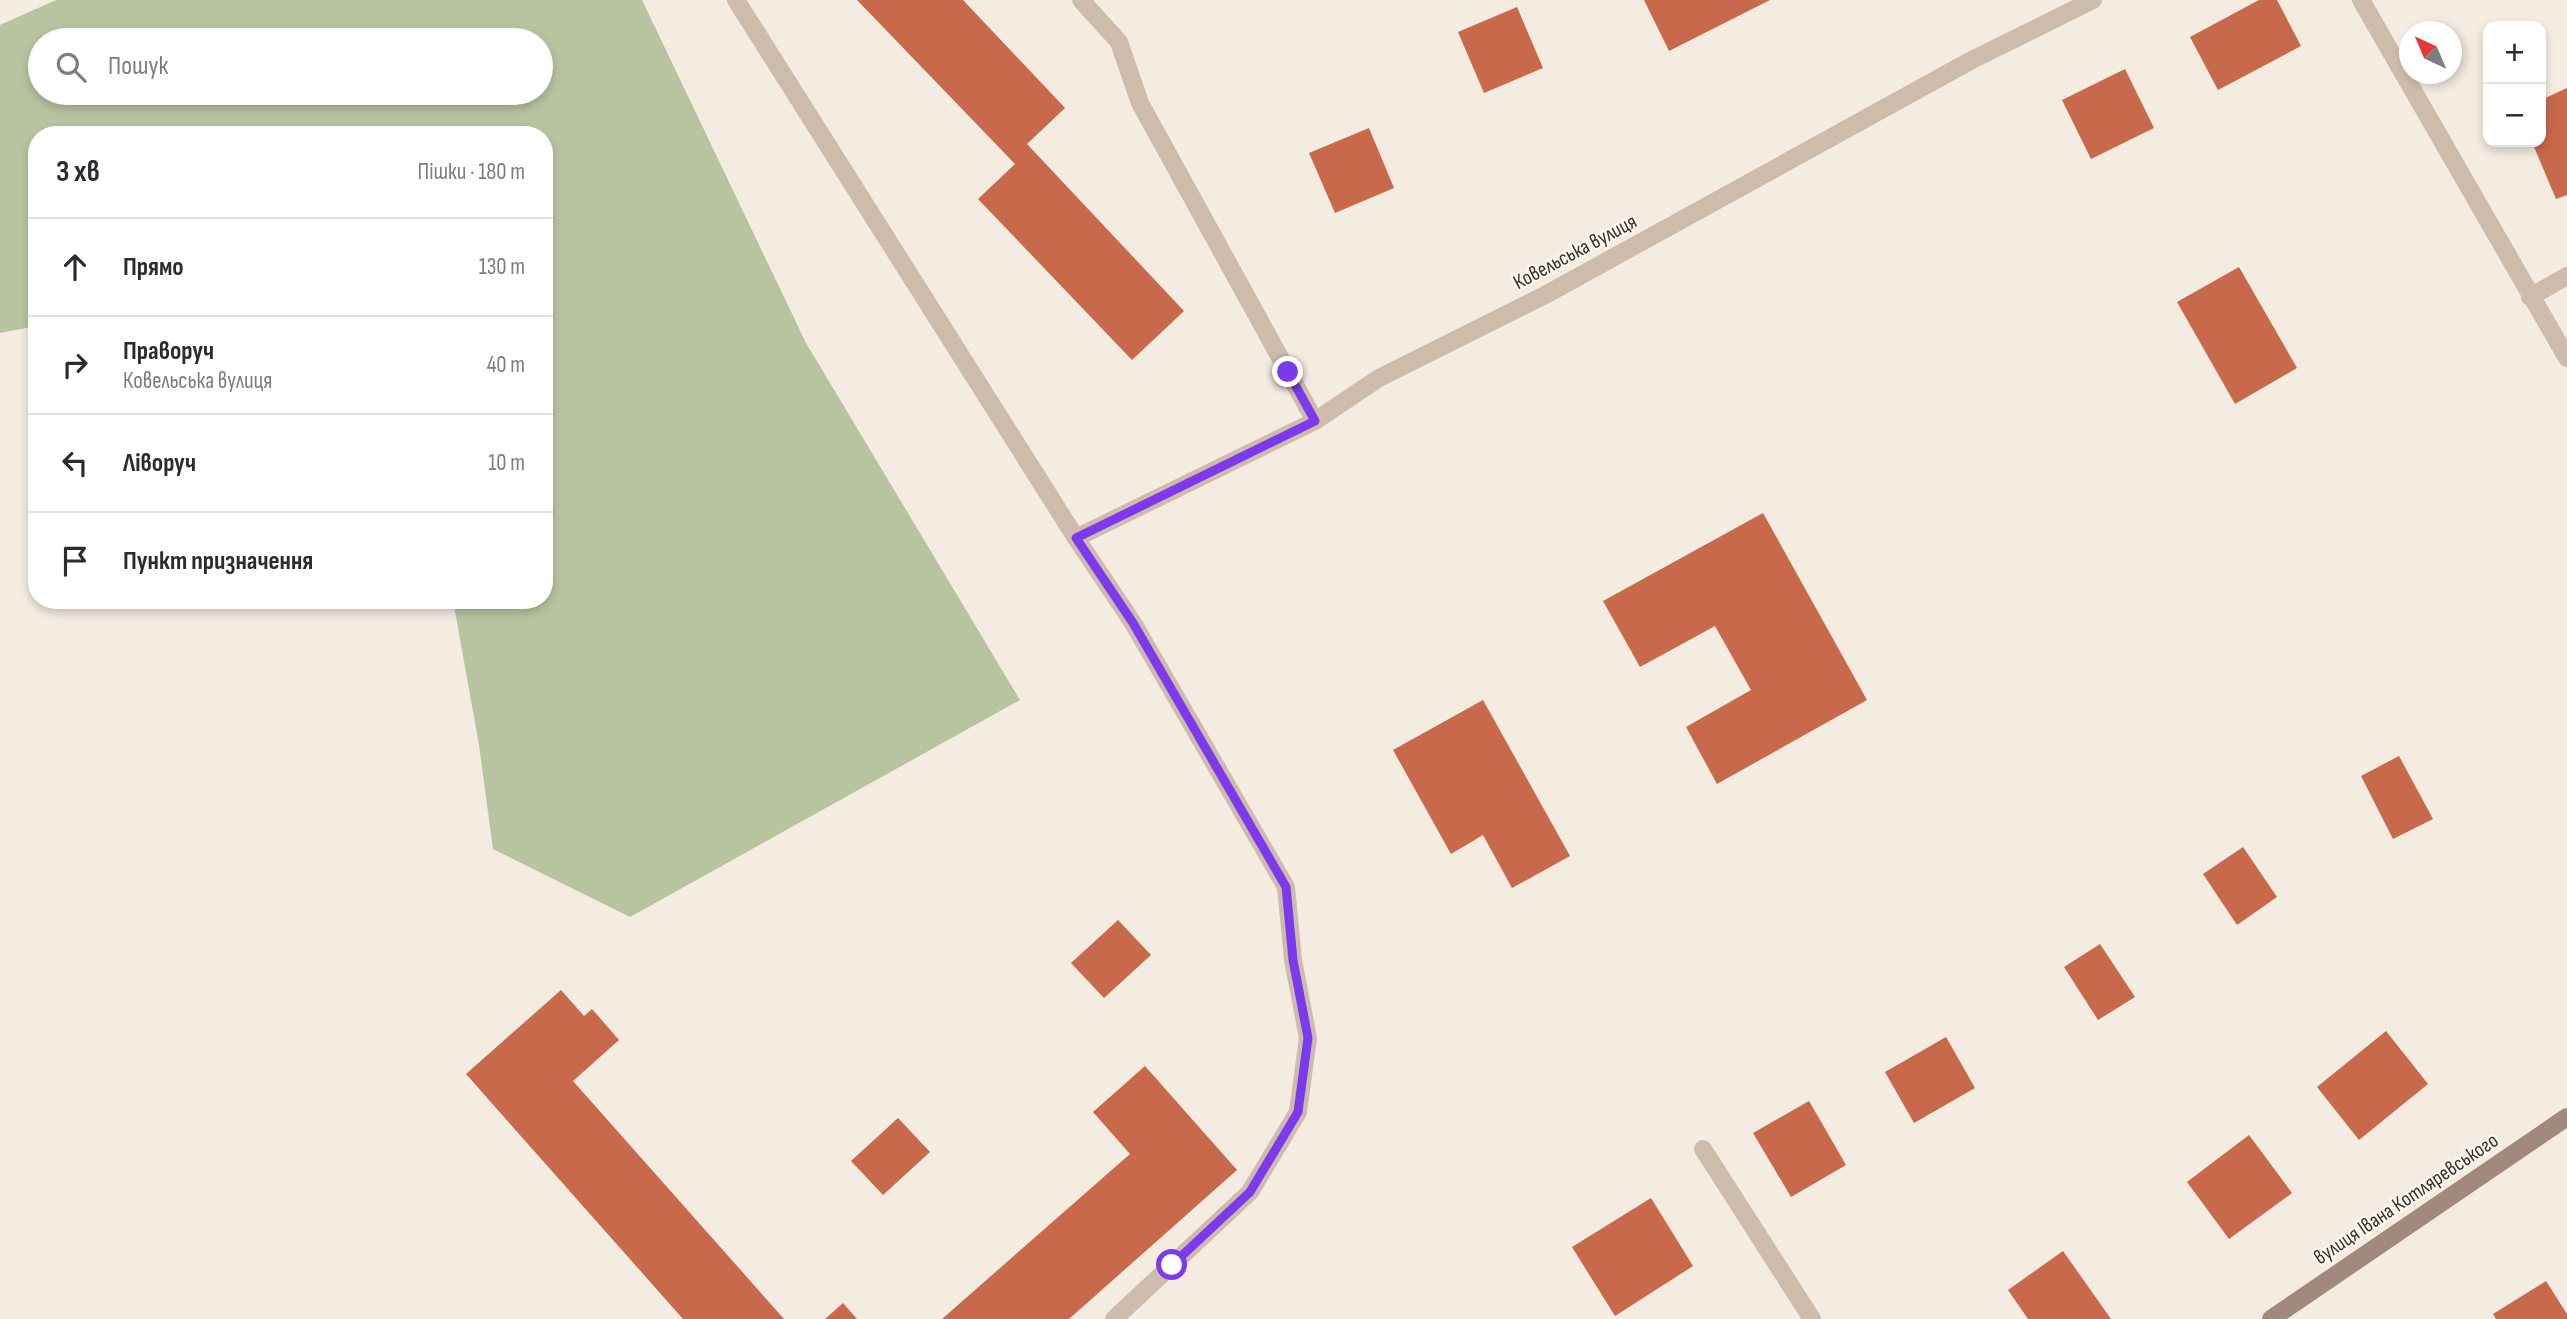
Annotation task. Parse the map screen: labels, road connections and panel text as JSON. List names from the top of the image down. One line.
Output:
{"streets":{"street":["Ковельська вулиця","вулиця Івана Котляревського"]},"north":"top left","page":{"map_buttons":["+","−"],"search":"Пошук","heading":["3 хв","Пішки · 180 m"],"list":[["Прямо","130 m"],["Праворуч","Ковельська вулиця","40 m"],["Ліворуч","10 m"],"Пункт призначення"]}}
